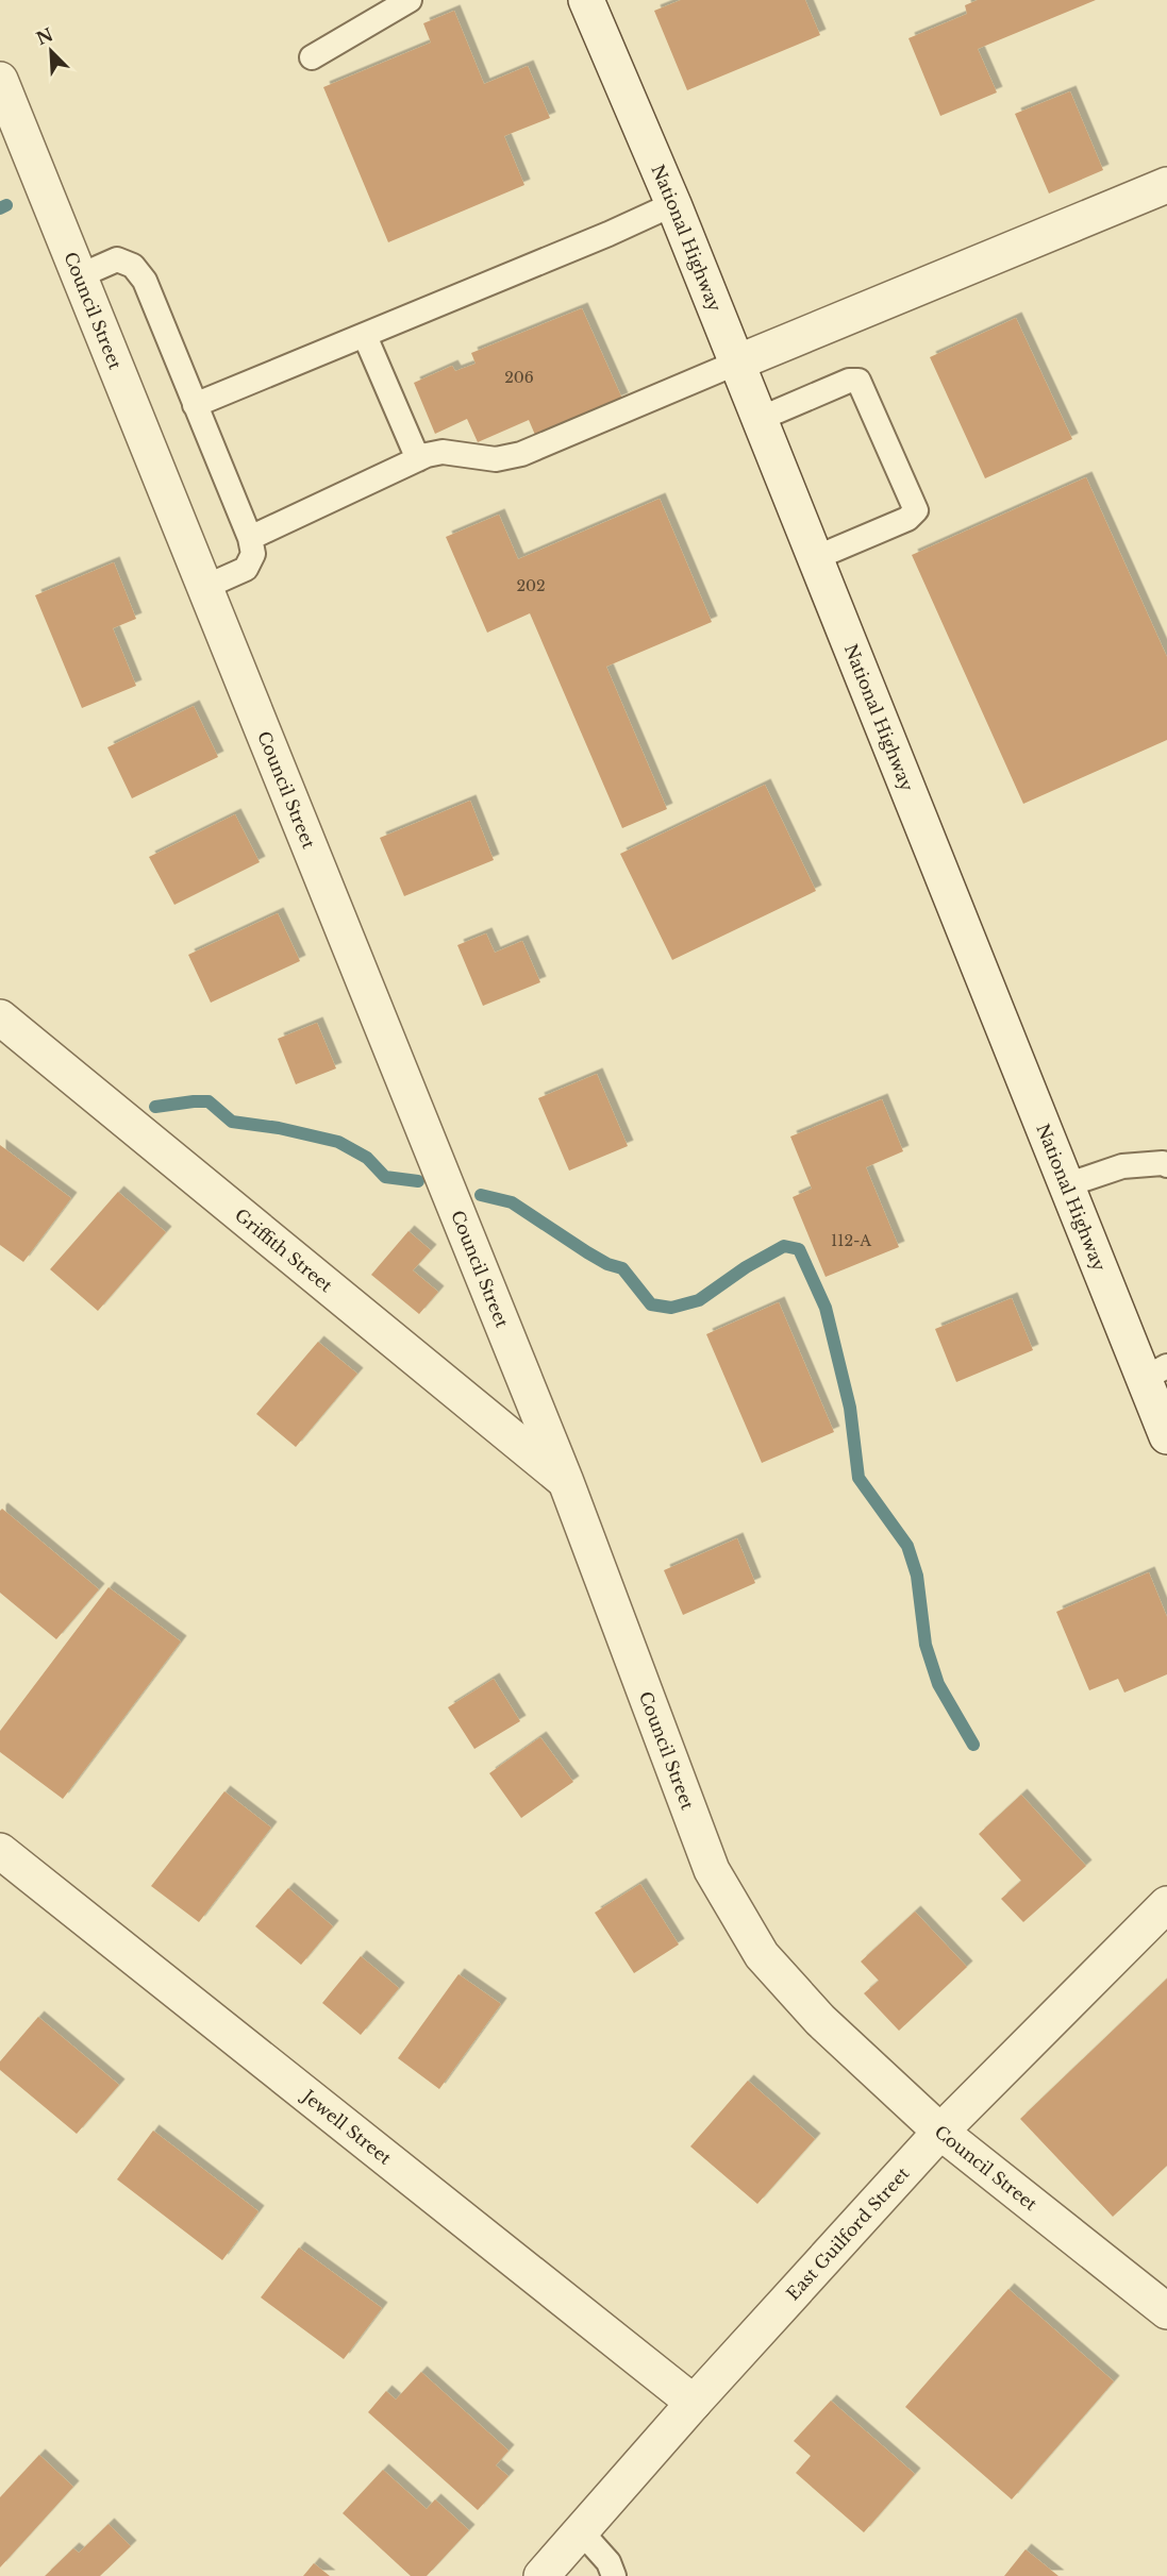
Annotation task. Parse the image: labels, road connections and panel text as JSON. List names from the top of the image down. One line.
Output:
{"streets":{"street":["National Highway","Council Street","Griffith Street","Jewell Street","East Guilford Street"]},"crossings":[["Council Street","Griffith Street"],["Council Street","East Guilford Street"],["Jewell Street","East Guilford Street"]],"house_numbers":["206","202","112-A"],"north":"top left"}
